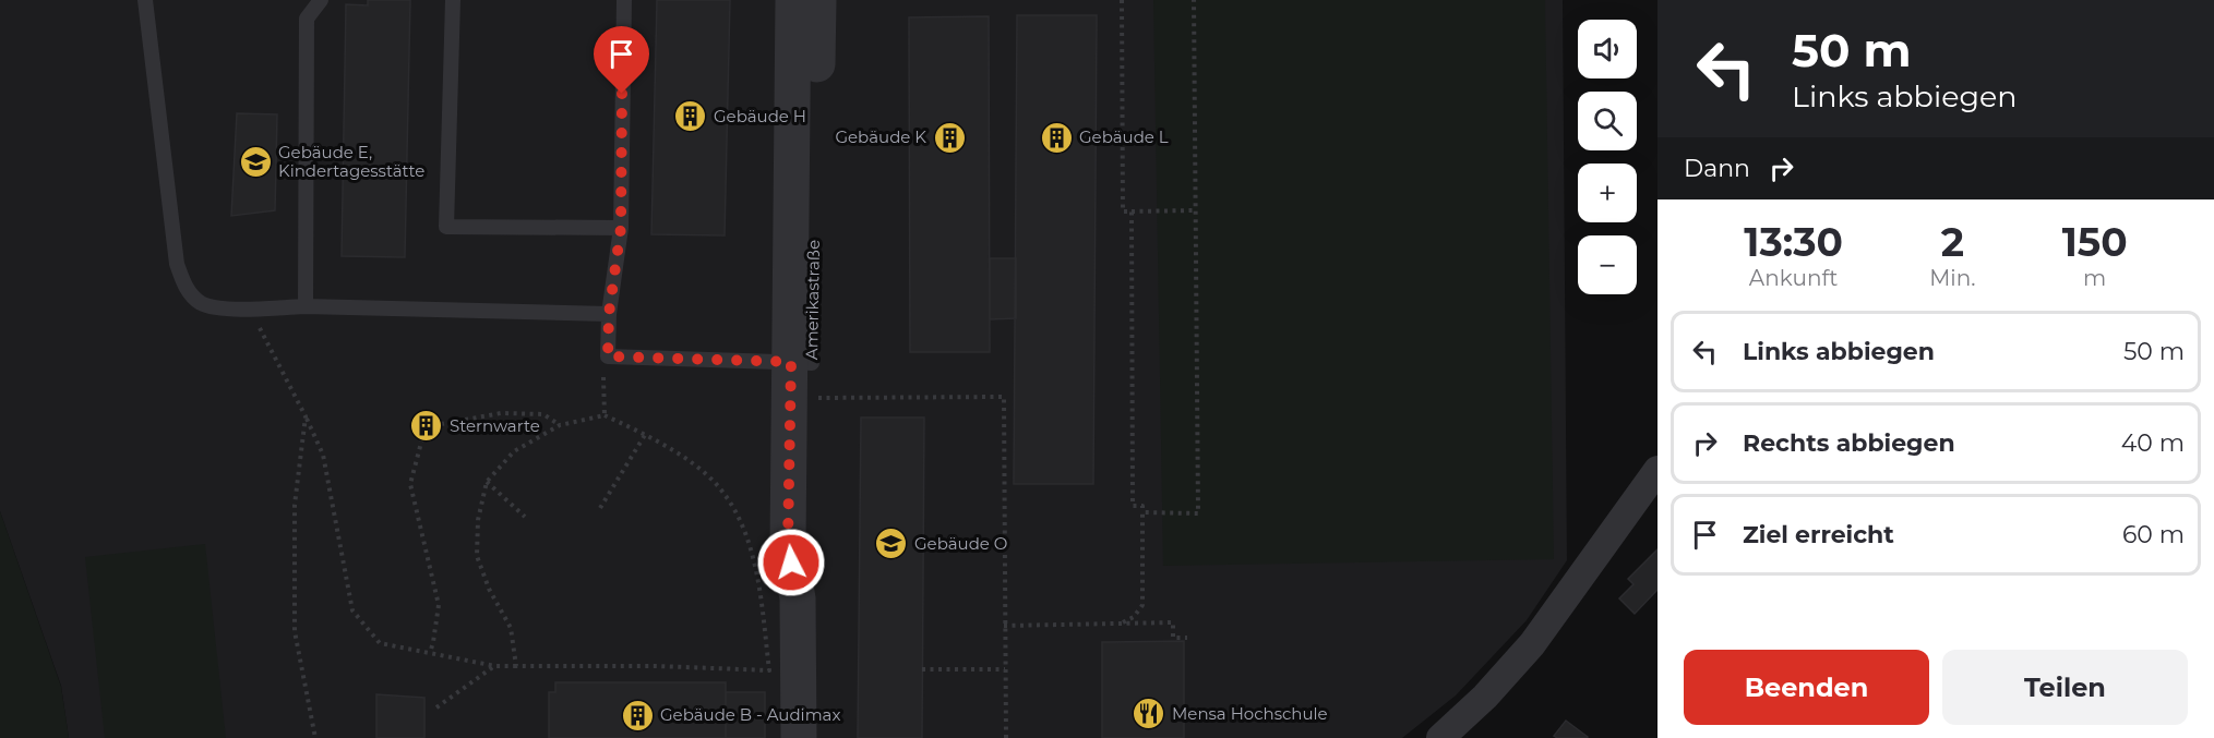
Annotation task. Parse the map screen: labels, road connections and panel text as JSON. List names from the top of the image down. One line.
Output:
{"streets":{"street":["Amerikastraße"]},"places":{"building":["Gebäude H","Gebäude K","Gebäude L","Sternwarte","Gebäude B - Audimax"],"school or university":["Gebäude E, Kindertagesstätte","Gebäude O"],"restaurant":["Mensa Hochschule"]},"page":{"turn":["50 m","Links abbiegen"],"map_buttons":["+","−"],"then":"Dann","eta":["13:30","Ankunft","2","Min.","150","m"],"list":[{"name":"Links abbiegen","value":"50 m"},{"name":"Rechts abbiegen","value":"40 m"},{"name":"Ziel erreicht","value":"60 m"}],"buttons":["Beenden","Teilen"]}}
